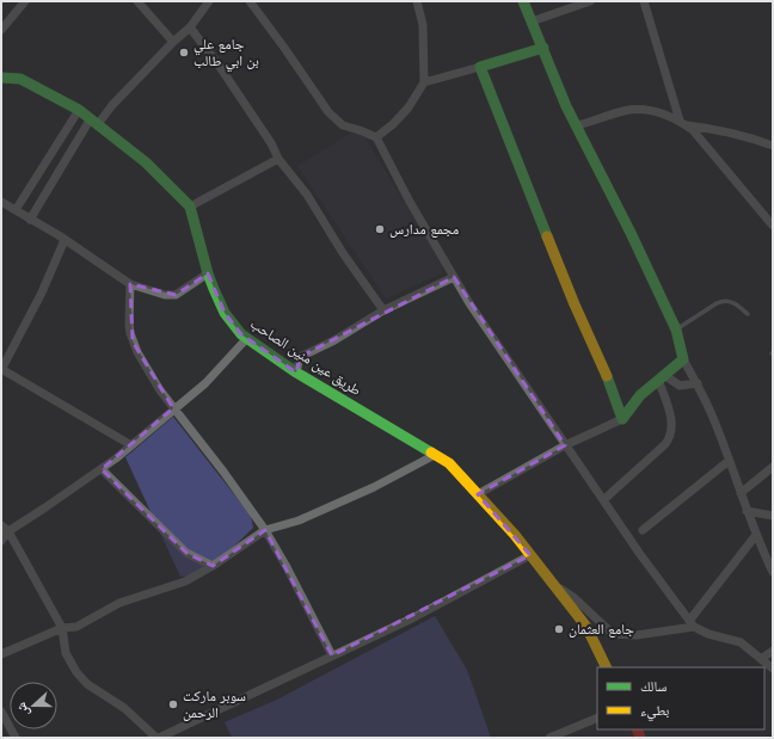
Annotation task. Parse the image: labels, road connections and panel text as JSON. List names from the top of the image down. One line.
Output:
{"streets":{"street":["طريق عين منين الصاحب"]},"places":["جامع علي بن ابي طالب","مجمع مدارس","جامع العثمان","سوبر ماركت الرحمن"],"legend":["سالك","بطيء"],"north":"left"}
